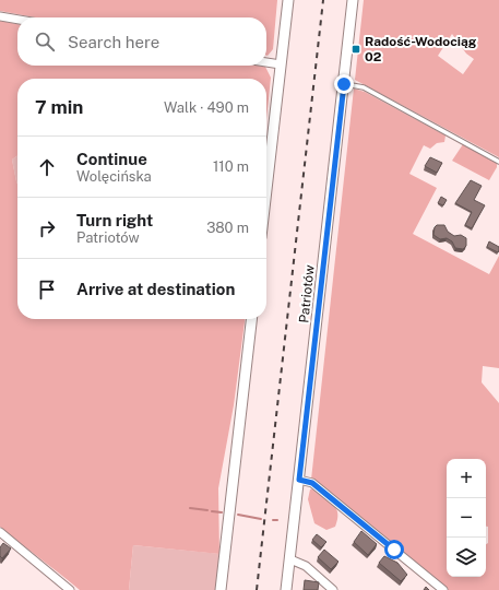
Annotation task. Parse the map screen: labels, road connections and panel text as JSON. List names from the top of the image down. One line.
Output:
{"streets":{"main road":["Patriotów"]},"places":{"transit":["Radość-Wodociąg 02"]},"page":{"search":"Search here","heading":["7 min","Walk · 490 m"],"list":[["Continue","Wolęcińska","110 m"],["Turn right","Patriotów","380 m"],"Arrive at destination"],"map_buttons":["+","−"]}}
